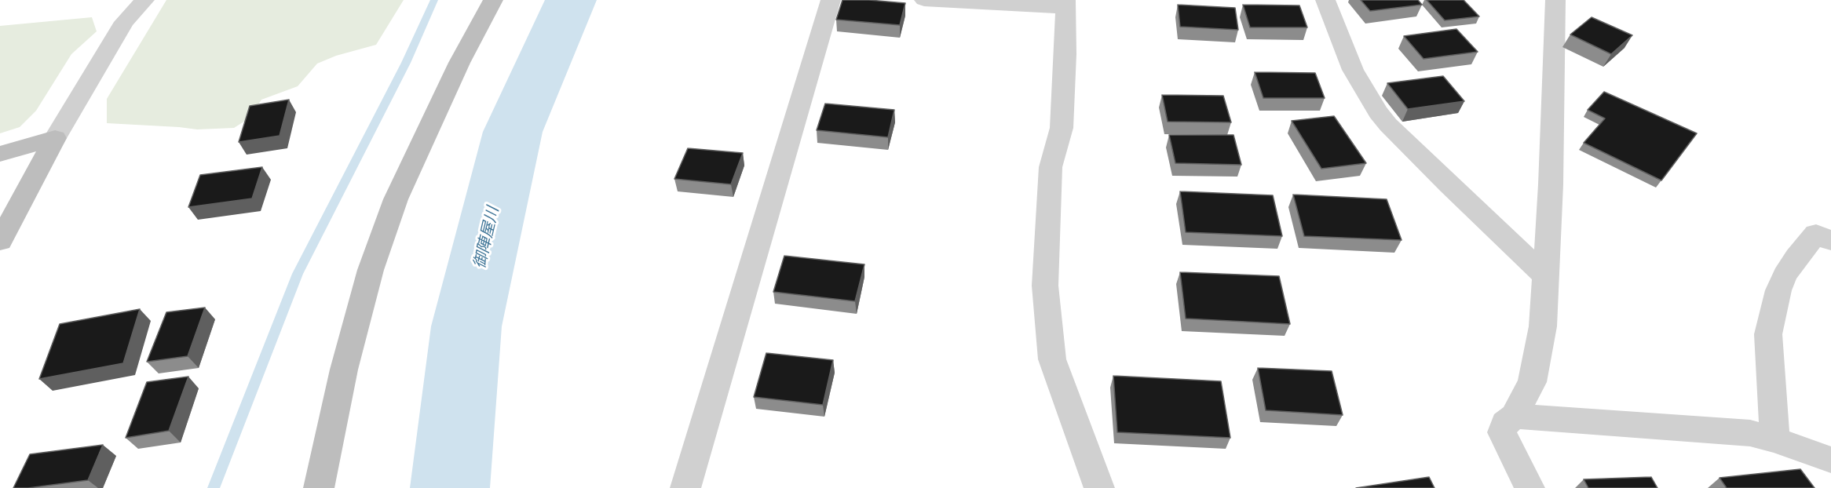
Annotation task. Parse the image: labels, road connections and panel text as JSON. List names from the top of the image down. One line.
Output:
{"water":["御陣屋川"]}
